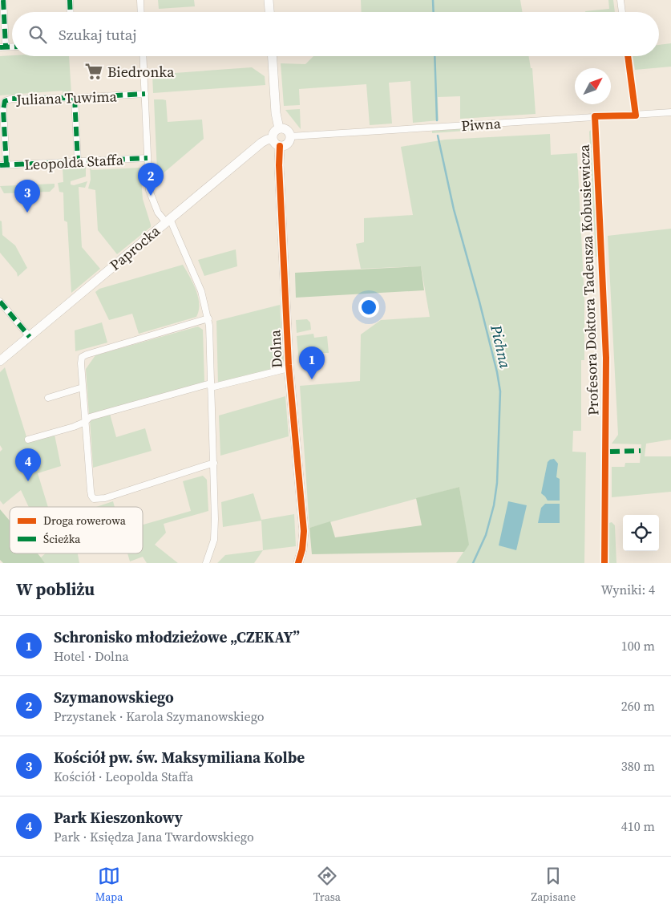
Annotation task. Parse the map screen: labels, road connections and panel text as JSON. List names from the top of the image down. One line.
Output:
{"streets":{"street":["Juliana Tuwima","Piwna","Leopolda Staffa","Paprocka","Profesora Doktora Tadeusza Kobusiewicza","Dolna"]},"crossings":[["Juliana Tuwima","Leopolda Staffa"],["Piwna","Paprocka"],["Piwna","Profesora Doktora Tadeusza Kobusiewicza"],["Piwna","Dolna"],["Paprocka","Dolna"]],"water":["Pichna"],"places":{"supermarket":["Biedronka"]},"legend":["Droga rowerowa","Ścieżka"],"north":"top right","page":{"search":"Szukaj tutaj","pins":["2","3","1","4"],"heading":["W pobliżu","Wyniki: 4"],"list":[{"mark":"1","name":"Schronisko młodzieżowe „CZEKAY”","note":"Hotel · Dolna","value":"100 m"},{"mark":"2","name":"Szymanowskiego","note":"Przystanek · Karola Szymanowskiego","value":"260 m"},{"mark":"3","name":"Kościół pw. św. Maksymiliana Kolbe","note":"Kościół · Leopolda Staffa","value":"380 m"},{"mark":"4","name":"Park Kieszonkowy","note":"Park · Księdza Jana Twardowskiego","value":"410 m"}],"nav":["Mapa","Trasa","Zapisane"]}}
